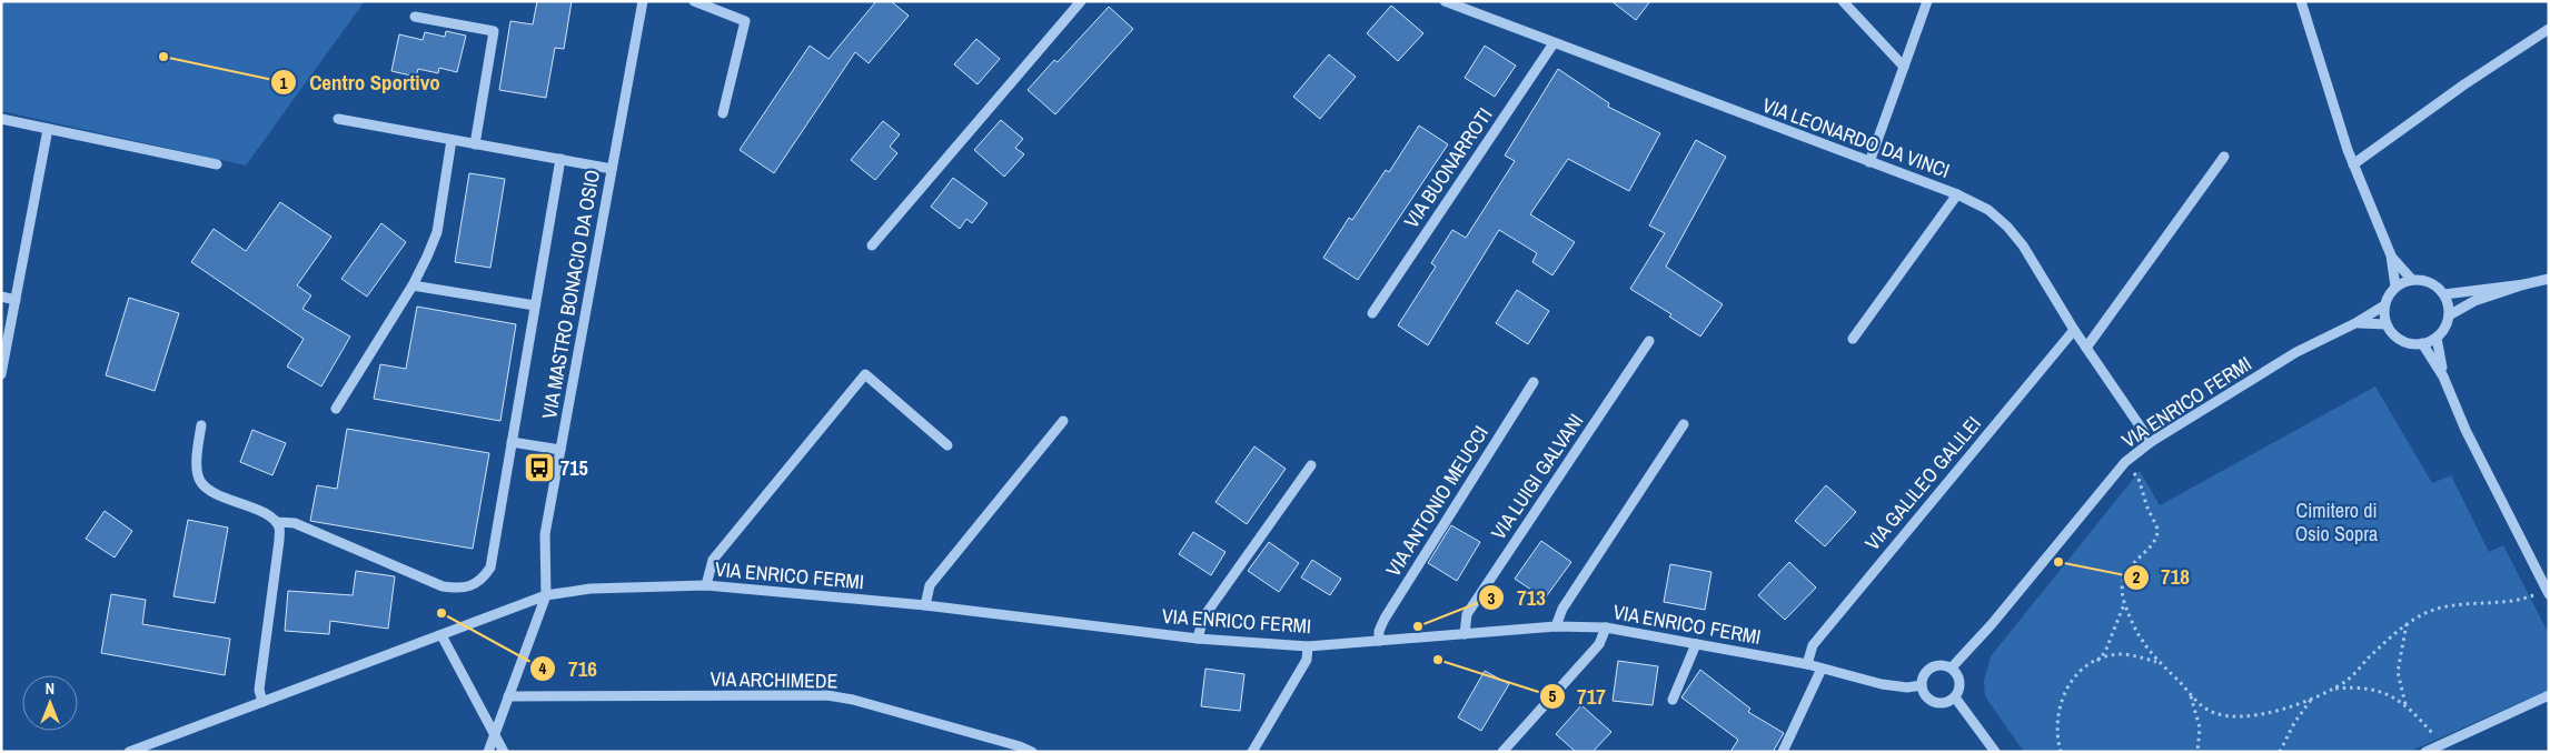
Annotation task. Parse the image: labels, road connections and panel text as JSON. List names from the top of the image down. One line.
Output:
{"streets":{"street":["VIA LEONARDO DA VINCI","VIA BUONARROTI","VIA MASTRO BONACIO DA OSIO","VIA ENRICO FERMI","VIA LUIGI GALVANI","VIA GALILEO GALILEI","VIA ANTONIO MEUCCI","VIA ARCHIMEDE"]},"crossings":[["VIA LEONARDO DA VINCI","VIA BUONARROTI"],["VIA LEONARDO DA VINCI","VIA ENRICO FERMI"],["VIA LEONARDO DA VINCI","VIA GALILEO GALILEI"],["VIA MASTRO BONACIO DA OSIO","VIA ENRICO FERMI"],["VIA ENRICO FERMI","VIA LUIGI GALVANI"],["VIA ENRICO FERMI","VIA GALILEO GALILEI"],["VIA ENRICO FERMI","VIA ANTONIO MEUCCI"]],"parks":["Cimitero di Osio Sopra"],"places":{"other":["Centro Sportivo","718","716","713","717"],"bus stop":["715"]},"north":"top"}
